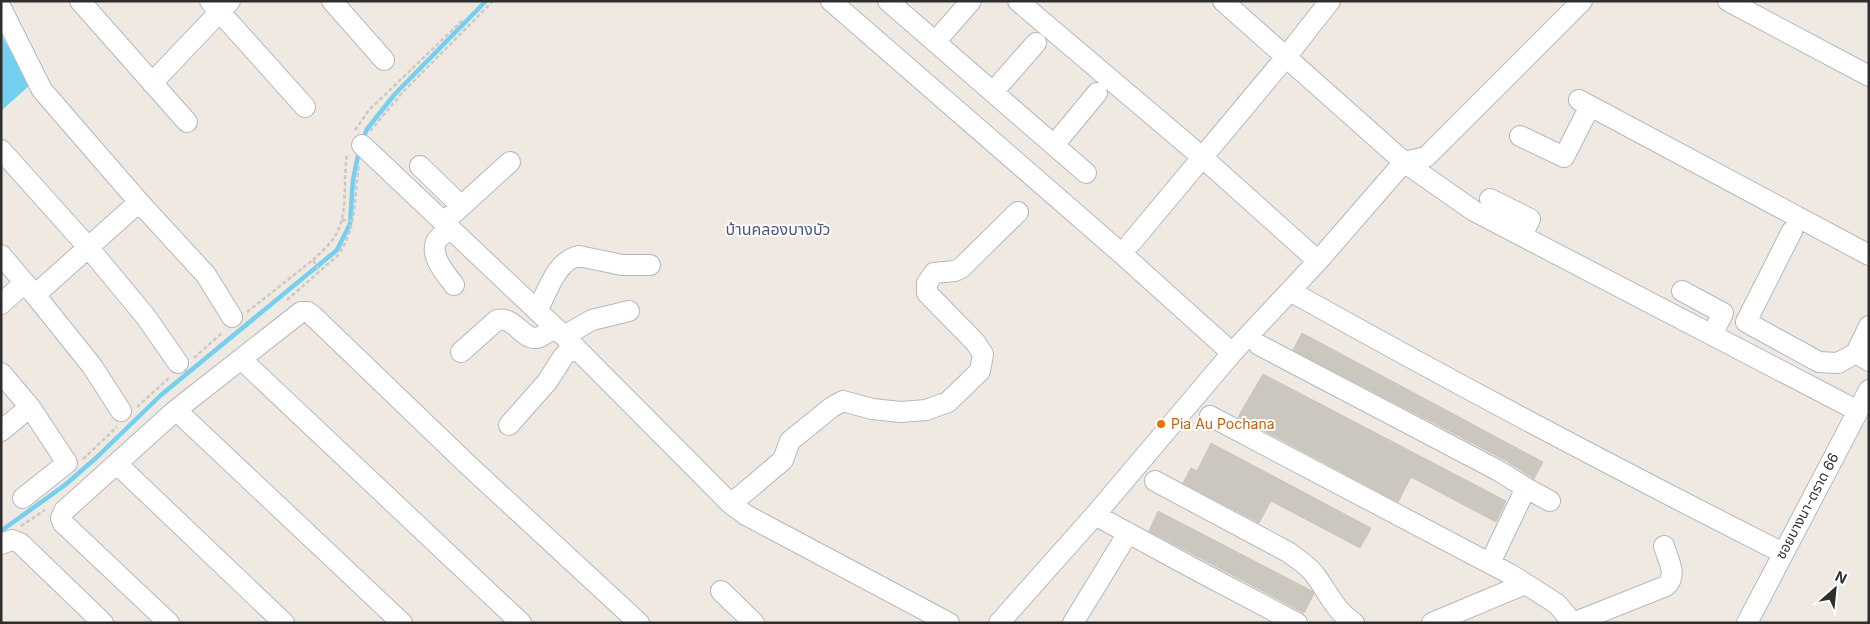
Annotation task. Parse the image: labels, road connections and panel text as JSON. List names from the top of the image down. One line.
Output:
{"streets":{"street":["ซอยบางนา-ตราด 66"]},"districts":["บ้านคลองบางบัว"],"places":["Pia Au Pochana"],"north":"top right"}
